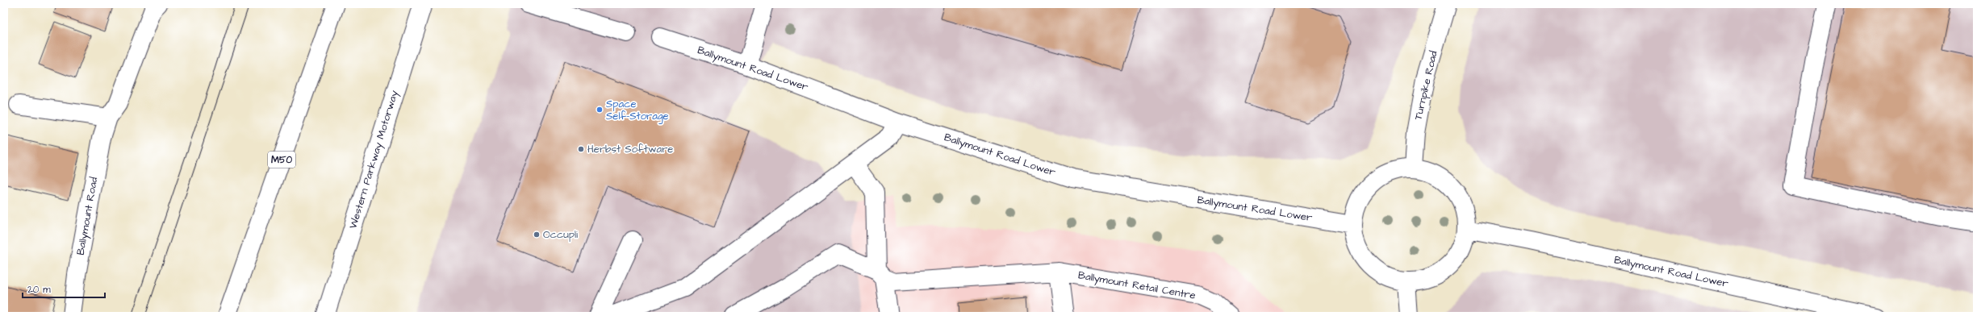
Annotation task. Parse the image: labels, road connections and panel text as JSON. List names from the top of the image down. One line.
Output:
{"streets":{"main road":["Ballymount Road Lower","Turnpike Road","M50","Western Parkway Motorway","Ballymount Road","Ballymount Retail Centre"]},"crossings":[["Ballymount Road Lower","Turnpike Road"]],"places":["Space Self-Storage","Herbst Software","Occupli"],"scale_bar":"20 m"}
